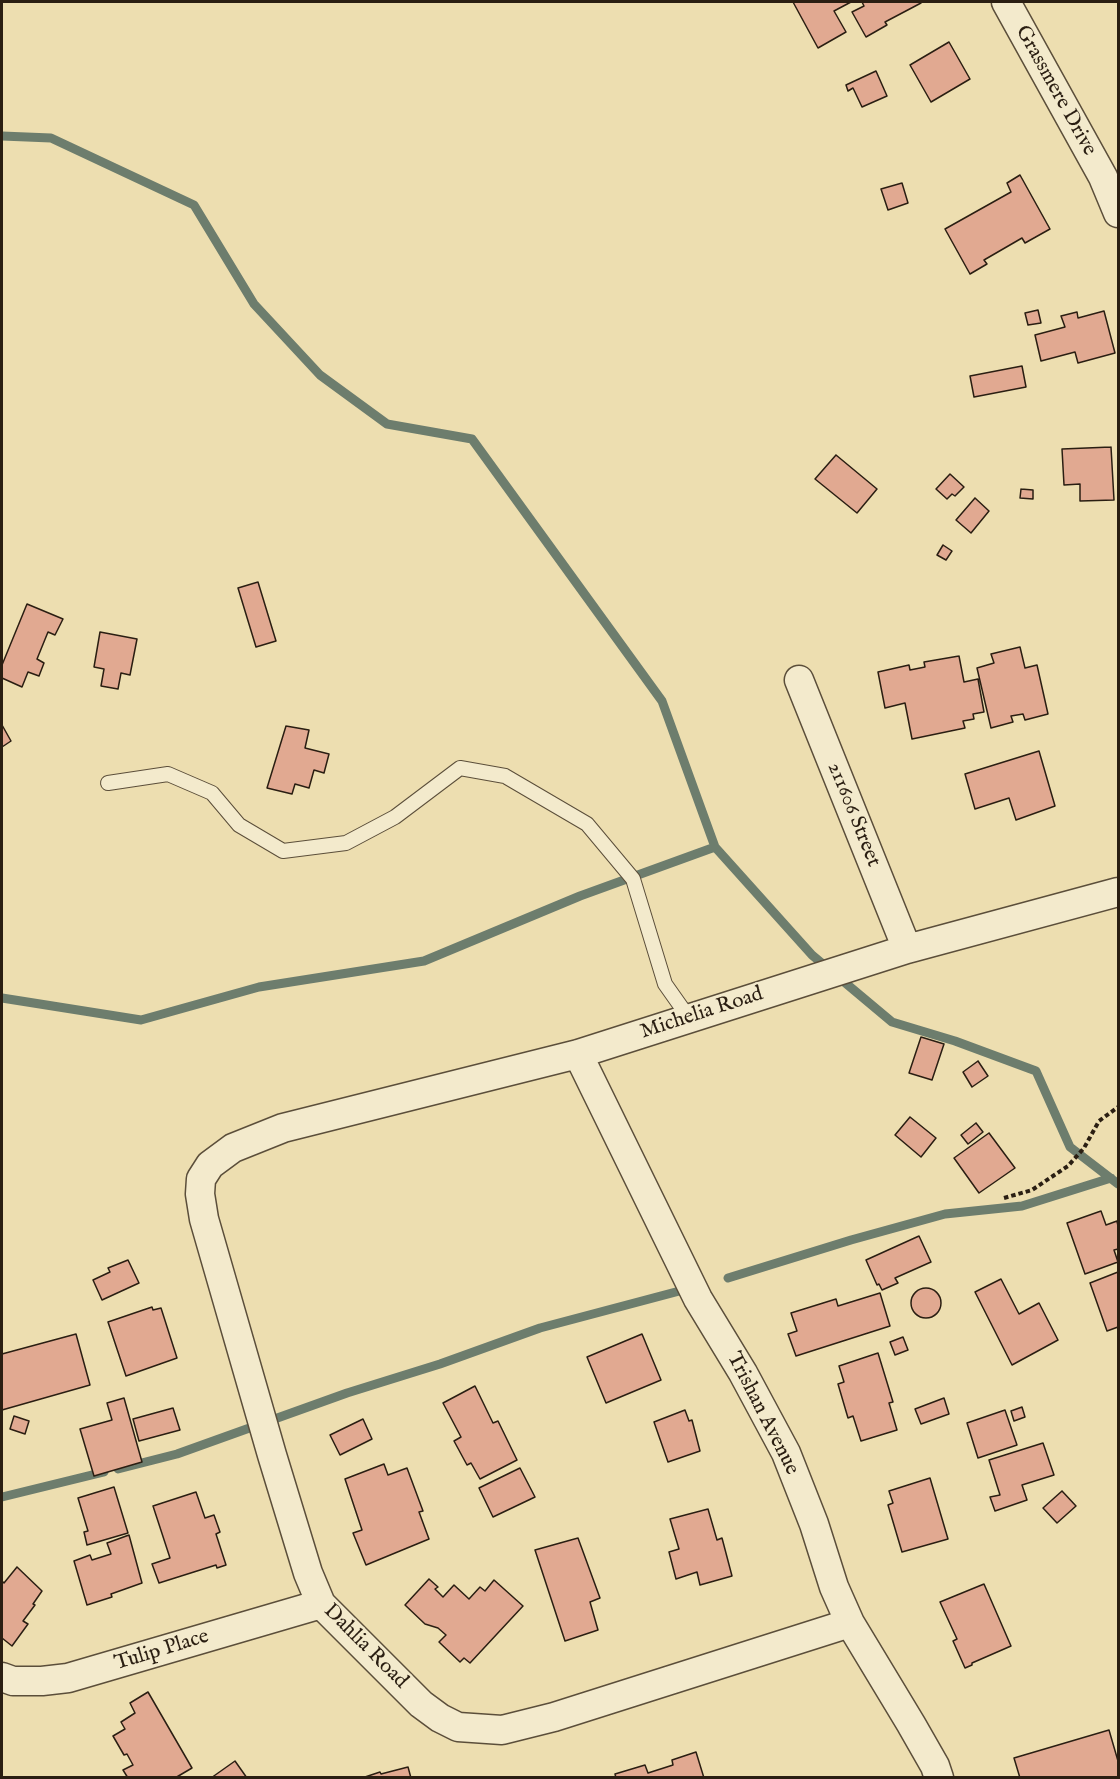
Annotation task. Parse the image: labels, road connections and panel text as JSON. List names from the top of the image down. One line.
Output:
{"streets":{"street":["Grassmere Drive","211606 Street","Michelia Road","Trishan Avenue","Dahlia Road","Tulip Place"]},"crossings":[["211606 Street","Michelia Road"],["Michelia Road","Trishan Avenue"],["Michelia Road","Dahlia Road"],["Trishan Avenue","Dahlia Road"],["Dahlia Road","Tulip Place"]]}
